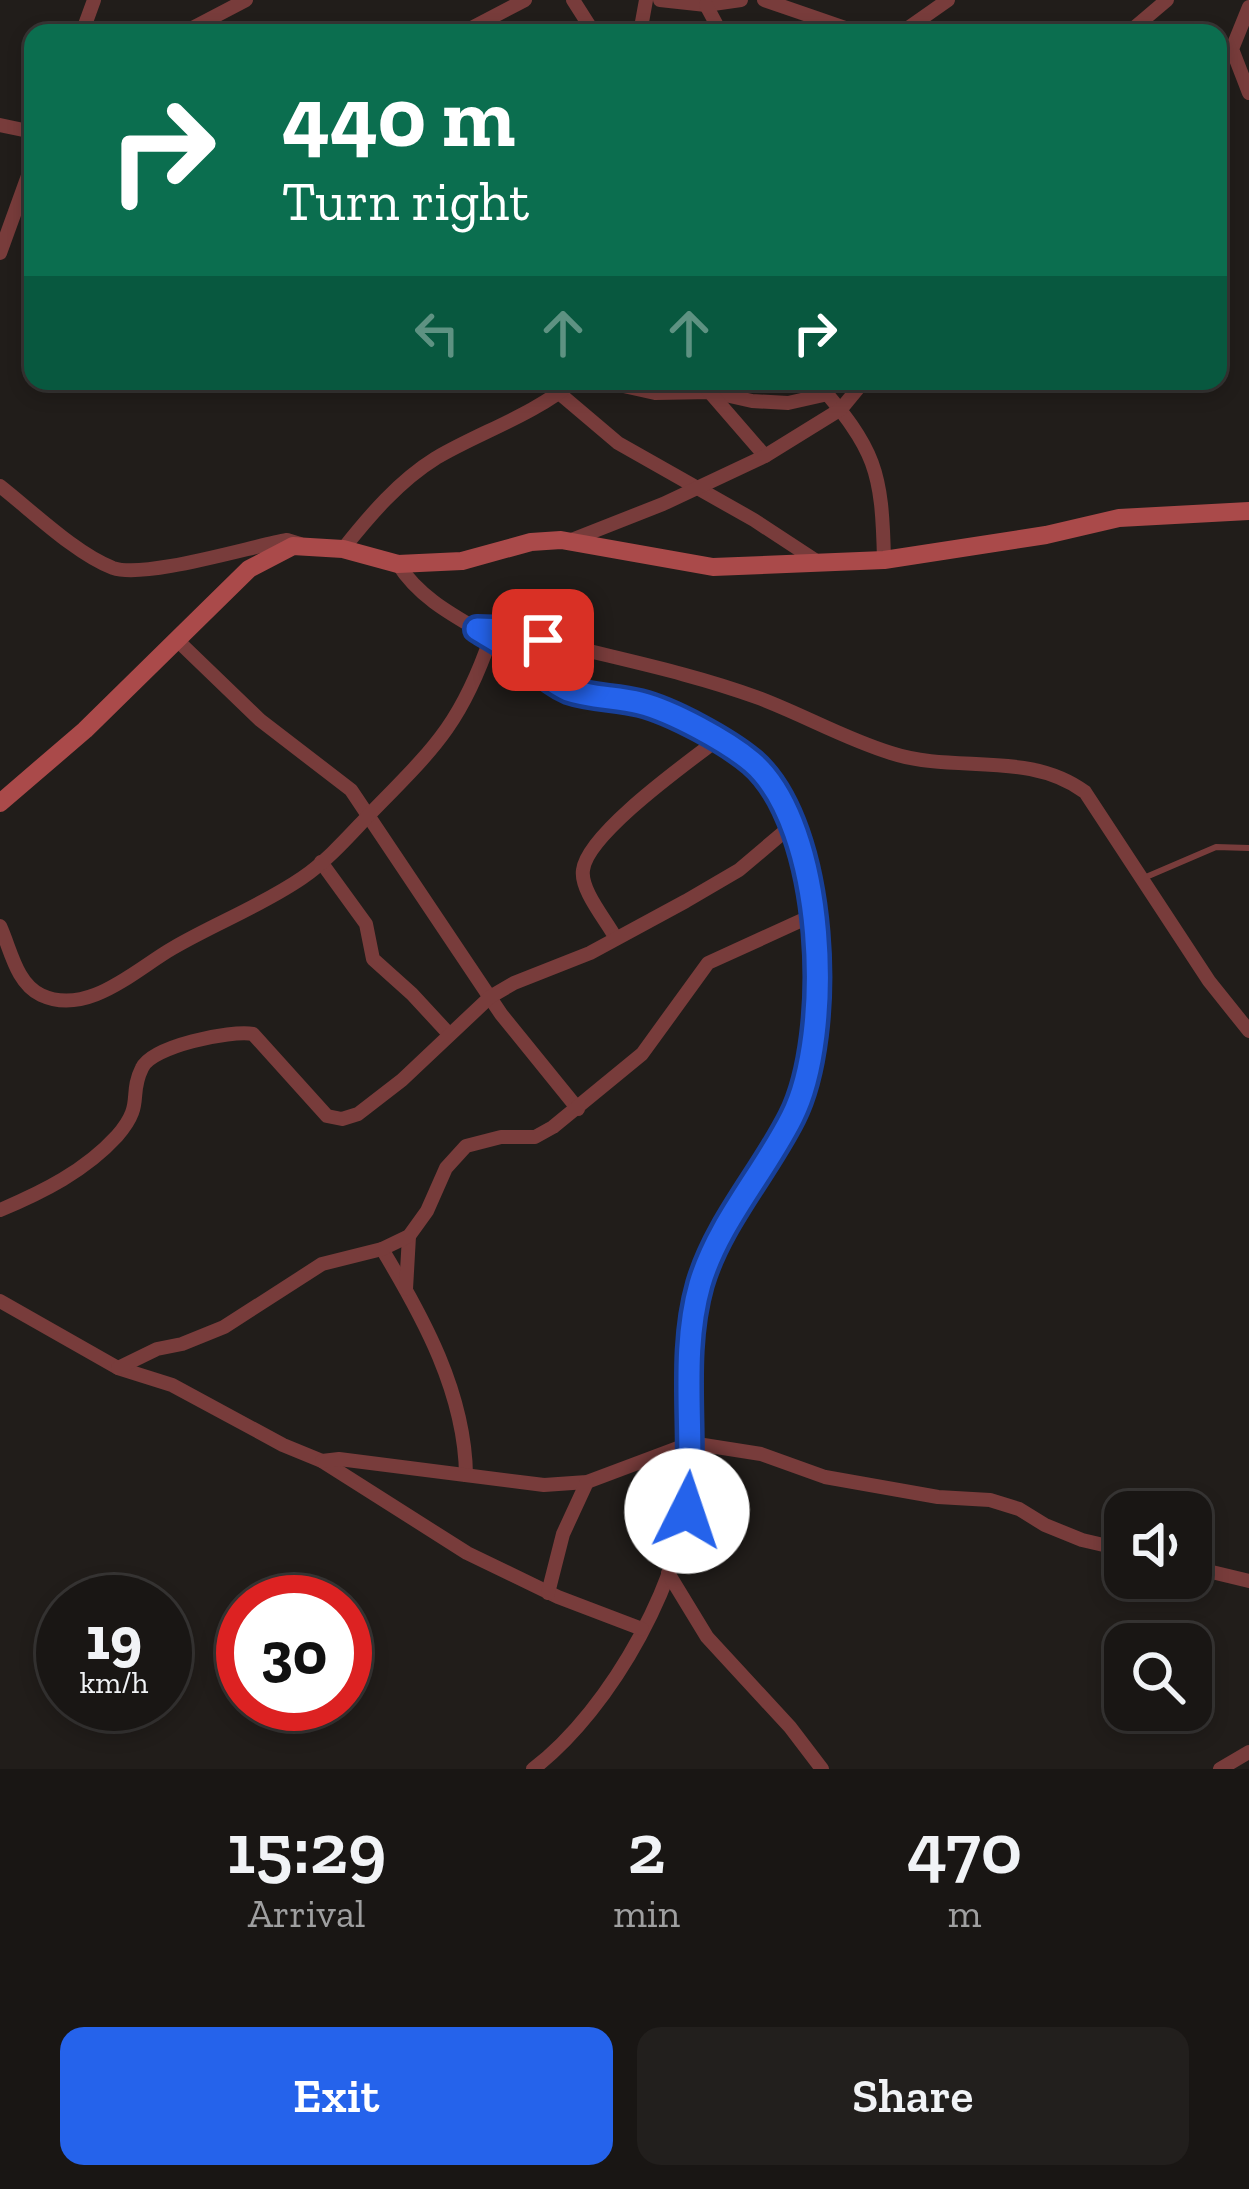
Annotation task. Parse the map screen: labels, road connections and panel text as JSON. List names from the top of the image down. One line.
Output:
{"page":{"turn":["440 m","Turn right"],"speed":"19 km/h","limit":"30","eta":["15:29","Arrival","2","min","470","m"],"buttons":["Exit","Share"]}}
